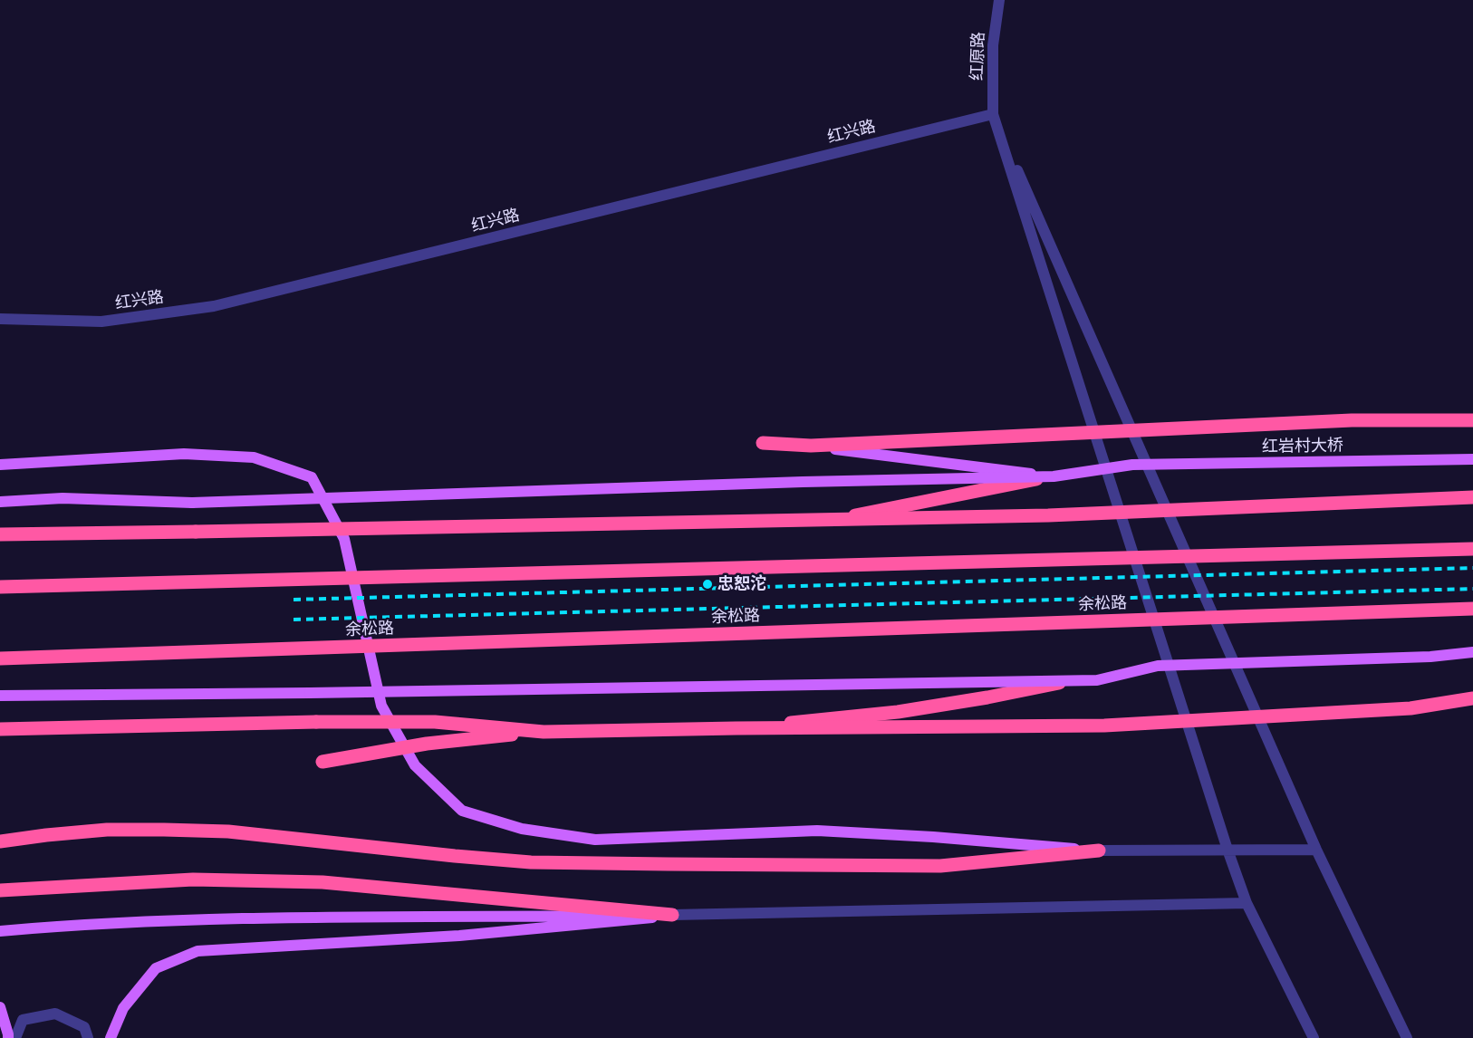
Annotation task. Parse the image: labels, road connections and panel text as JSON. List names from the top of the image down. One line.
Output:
{"streets":{"highway":["余松路"],"main road":["红岩村大桥"],"street":["红原路","红兴路"]},"crossings":[["红原路","红兴路"]],"places":["忠恕沱"]}
